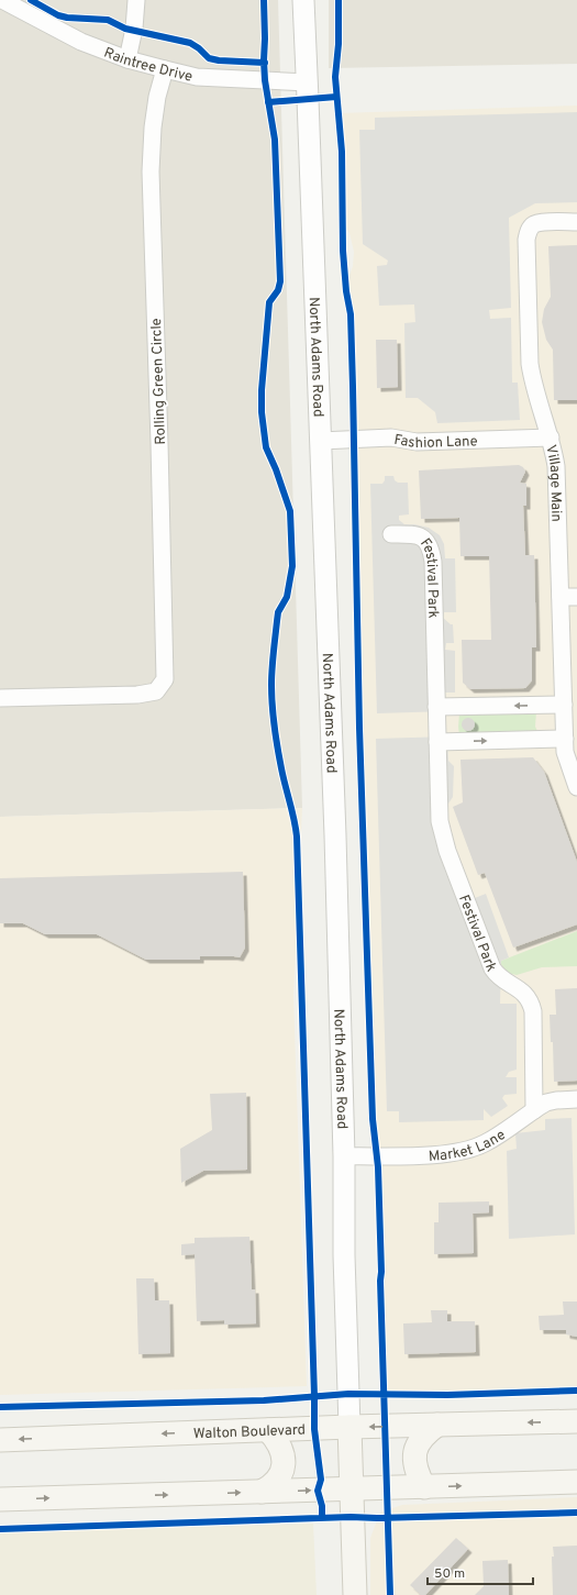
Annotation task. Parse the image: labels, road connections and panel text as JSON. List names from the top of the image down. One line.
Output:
{"streets":{"main road":["Walton Boulevard"],"street":["Raintree Drive","North Adams Road","Rolling Green Circle","Fashion Lane","Village Main","Festival Park","Market Lane"]},"crossings":[["Raintree Drive","North Adams Road"],["Raintree Drive","Rolling Green Circle"],["North Adams Road","Fashion Lane"],["North Adams Road","Market Lane"],["North Adams Road","Walton Boulevard"],["Fashion Lane","Village Main"],["Festival Park","Market Lane"]],"scale_bar":"50 m"}
